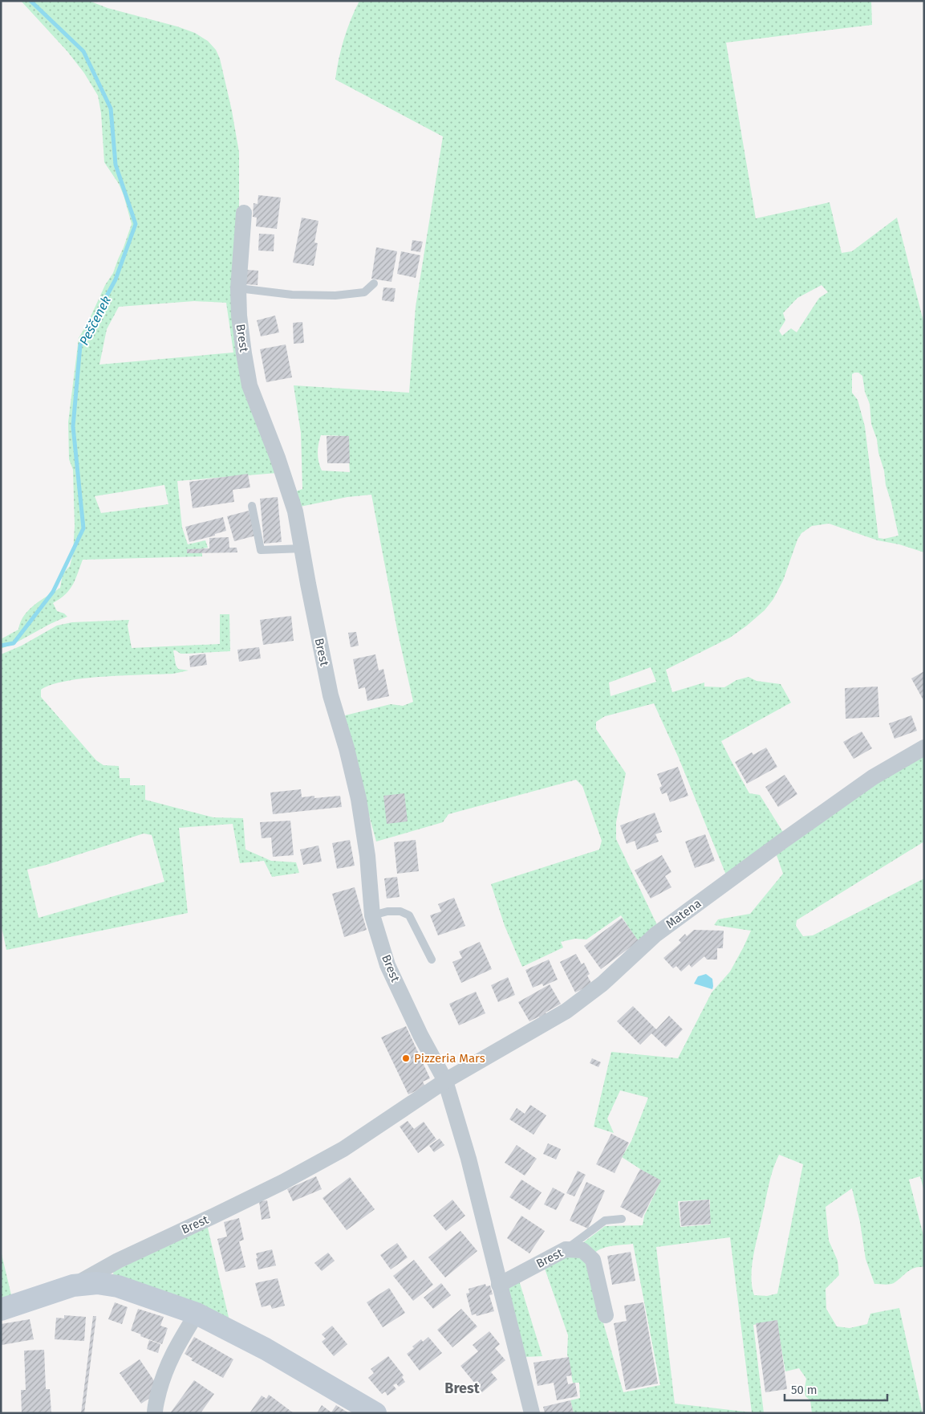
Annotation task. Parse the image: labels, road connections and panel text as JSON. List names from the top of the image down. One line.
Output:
{"streets":{"street":["Brest","Matena"]},"crossings":[["Brest","Matena"]],"districts":["Brest"],"water":["Peščenek"],"places":["Pizzeria Mars"],"scale_bar":"50 m"}
